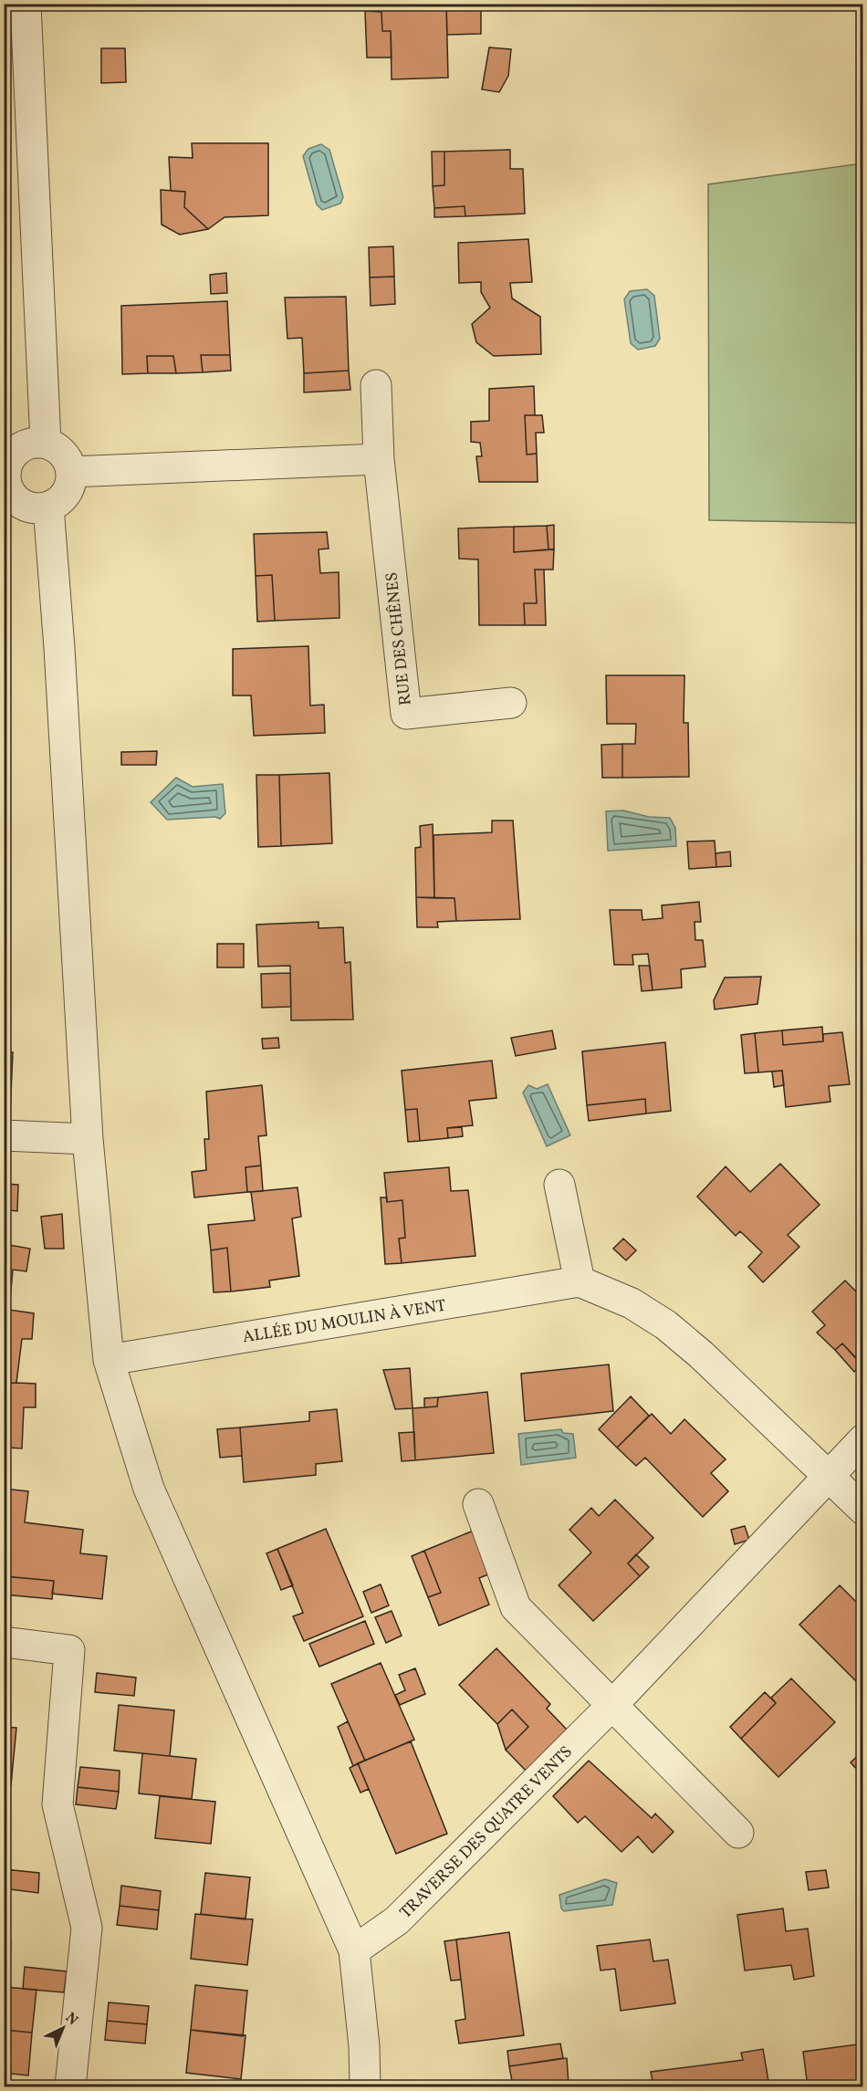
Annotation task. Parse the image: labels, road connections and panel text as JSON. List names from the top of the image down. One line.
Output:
{"streets":{"street":["RUE DES CHÊNES","ALLÉE DU MOULIN À VENT","TRAVERSE DES QUATRE VENTS"]},"north":"top right"}
